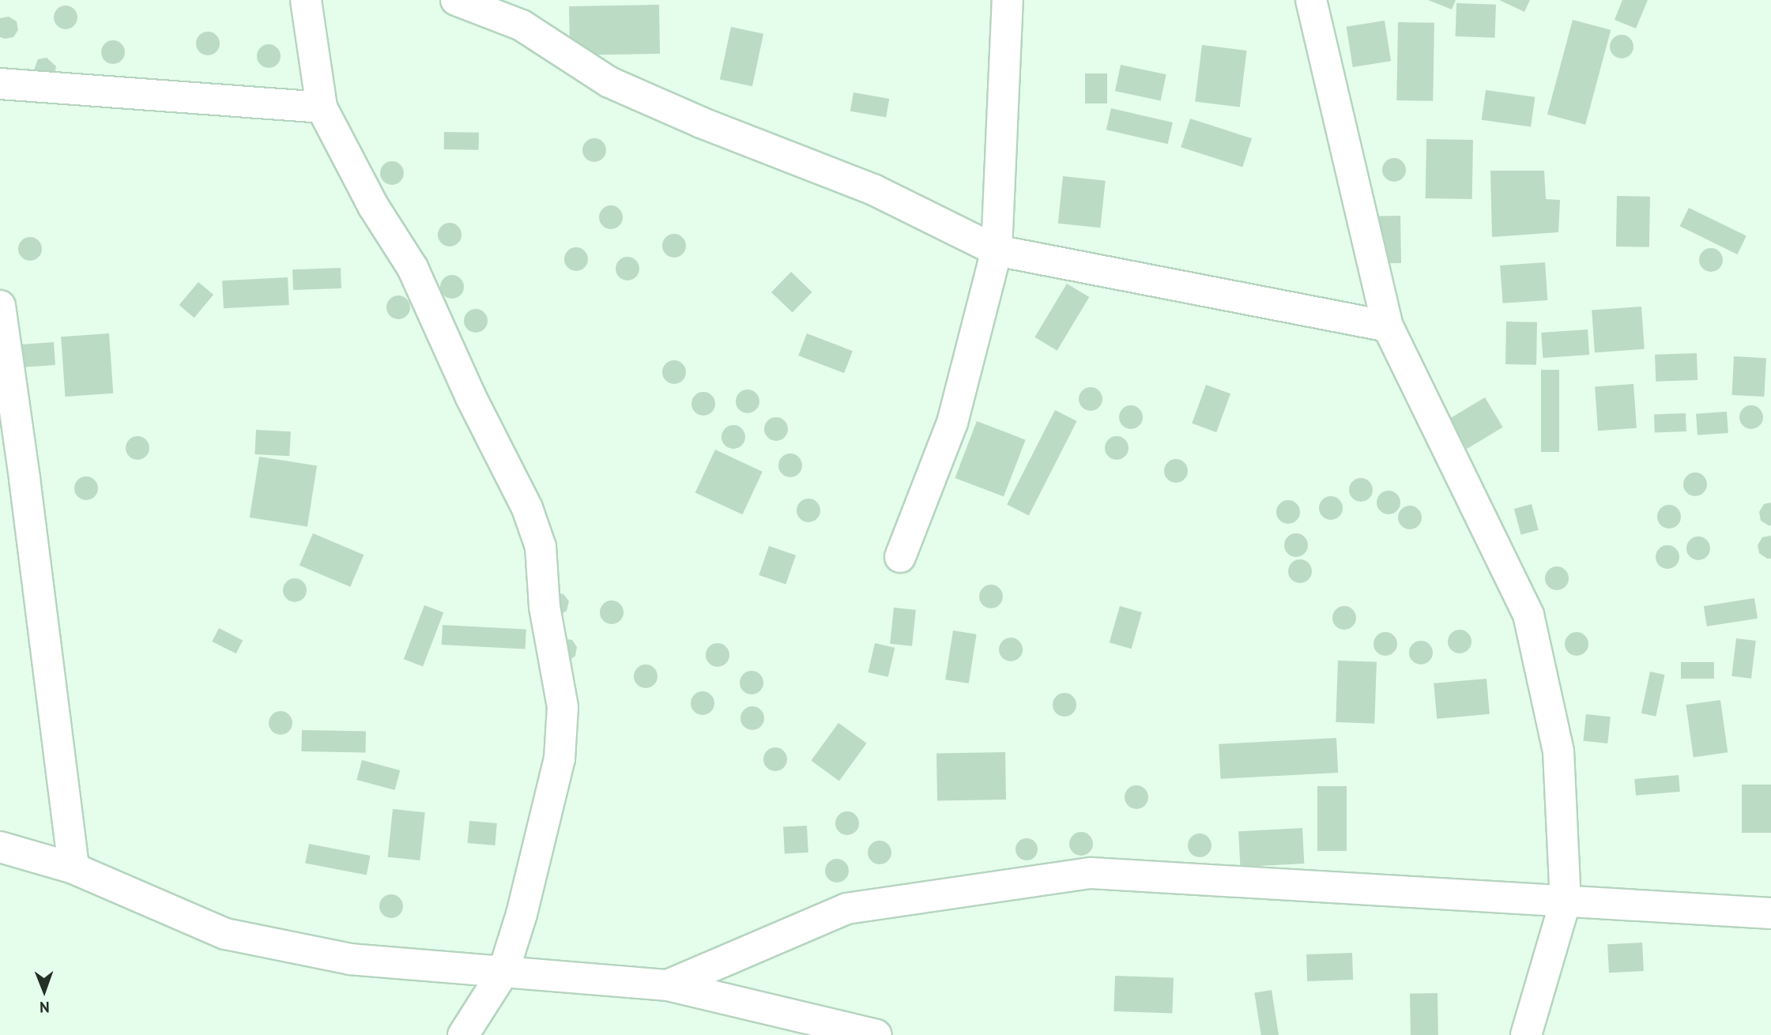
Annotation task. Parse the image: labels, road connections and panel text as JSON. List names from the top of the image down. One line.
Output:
{"north":"bottom"}
